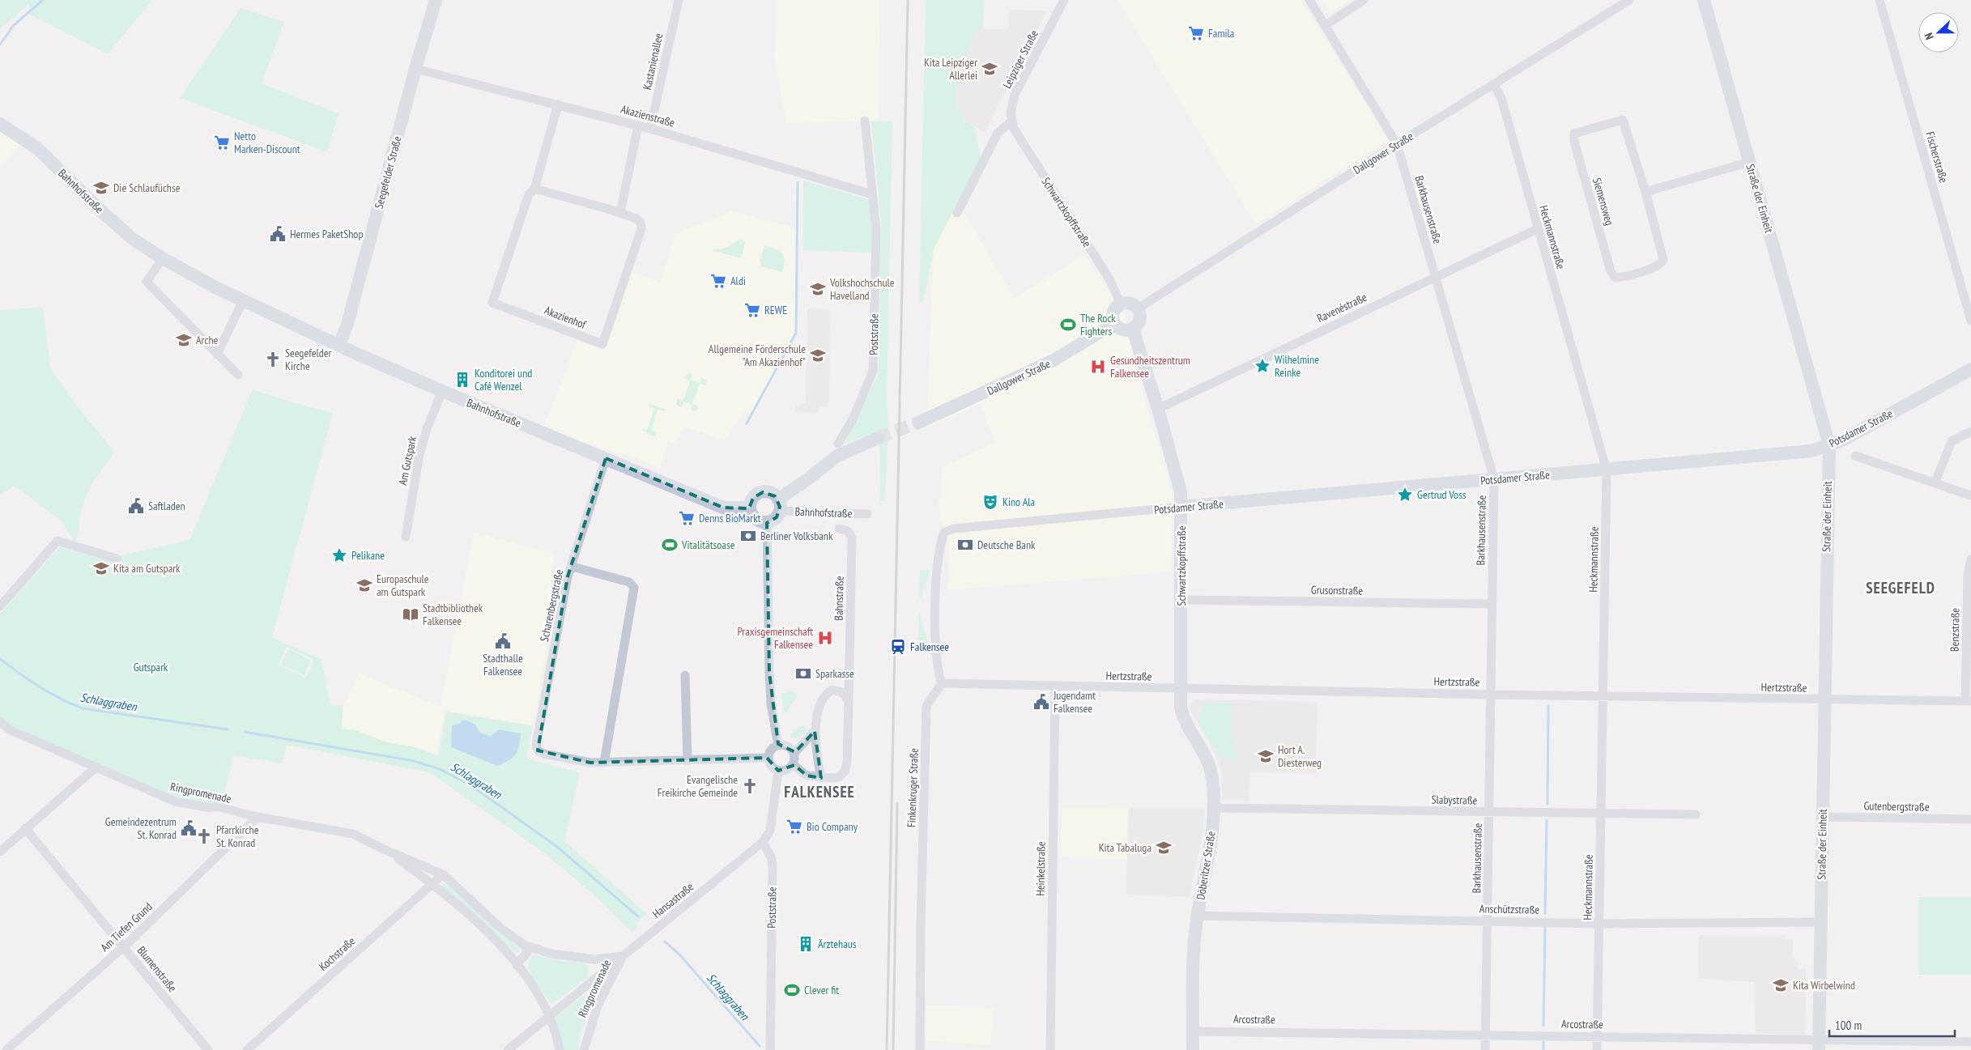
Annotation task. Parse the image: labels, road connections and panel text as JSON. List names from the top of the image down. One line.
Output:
{"streets":{"street":["Leipziger Straße","Kastanienallee","Akazienstraße","Dallgower Straße","Fischerstraße","Seegefelder Straße","Bahnhofstraße","Straße der Einheit","Siemensweg","Barkhausenstraße","Schwartzkopffstraße","Heckmannstraße","Ravenéstraße","Akazienhof","Poststraße","Potsdamer Straße","Am Gutspark","Grusonstraße","Bahnstraße","Scharenbergstraße","Benzstraße","Hertzstraße","Finkenkruger Straße","Ringpromenade","Slabystraße","Gutenbergstraße","Döberitzer Straße","Heinkelstraße","Hansastraße","Anschützstraße","Am Tiefen Grund","Kochstraße","Blumenstraße","Arcostraße"]},"crossings":[["Leipziger Straße","Schwartzkopffstraße"],["Kastanienallee","Akazienstraße"],["Akazienstraße","Seegefelder Straße"],["Akazienstraße","Akazienhof"],["Akazienstraße","Poststraße"],["Dallgower Straße","Barkhausenstraße"],["Dallgower Straße","Schwartzkopffstraße"],["Dallgower Straße","Heckmannstraße"],["Seegefelder Straße","Bahnhofstraße"],["Bahnhofstraße","Am Gutspark"],["Straße der Einheit","Potsdamer Straße"],["Straße der Einheit","Hertzstraße"],["Straße der Einheit","Gutenbergstraße"],["Straße der Einheit","Anschützstraße"],["Straße der Einheit","Arcostraße"],["Barkhausenstraße","Ravenéstraße"],["Barkhausenstraße","Potsdamer Straße"],["Barkhausenstraße","Grusonstraße"],["Barkhausenstraße","Hertzstraße"],["Barkhausenstraße","Slabystraße"],["Barkhausenstraße","Anschützstraße"],["Barkhausenstraße","Arcostraße"],["Schwartzkopffstraße","Ravenéstraße"],["Schwartzkopffstraße","Potsdamer Straße"],["Schwartzkopffstraße","Grusonstraße"],["Schwartzkopffstraße","Hertzstraße"],["Schwartzkopffstraße","Döberitzer Straße"],["Heckmannstraße","Ravenéstraße"],["Heckmannstraße","Potsdamer Straße"],["Heckmannstraße","Hertzstraße"],["Heckmannstraße","Slabystraße"],["Heckmannstraße","Anschützstraße"],["Heckmannstraße","Arcostraße"],["Poststraße","Hansastraße"],["Potsdamer Straße","Hertzstraße"],["Potsdamer Straße","Finkenkruger Straße"],["Bahnstraße","Scharenbergstraße"],["Benzstraße","Hertzstraße"],["Hertzstraße","Finkenkruger Straße"],["Hertzstraße","Döberitzer Straße"],["Hertzstraße","Heinkelstraße"],["Ringpromenade","Hansastraße"],["Ringpromenade","Am Tiefen Grund"],["Ringpromenade","Kochstraße"],["Slabystraße","Döberitzer Straße"],["Döberitzer Straße","Anschützstraße"],["Döberitzer Straße","Arcostraße"],["Am Tiefen Grund","Blumenstraße"]],"districts":["SEEGEFELD","FALKENSEE"],"water":["Schlaggraben"],"parks":["Gutspark"],"places":{"supermarket":["Famila","Netto Marken-Discount","Aldi","REWE","Denns BioMarkt","Bio Company"],"school or university":["Kita Leipziger Allerlei","Die Schlaufüchse","Volkshochschule Havelland","Arche","Allgemeine Förderschule \"Am Akazienhof\"","Kita am Gutspark","Europaschule am Gutspark","Hort A. Diesterweg","Kita Tabaluga","Kita Wirbelwind"],"public building":["Hermes PaketShop","Saftladen","Stadthalle Falkensee","Jugendamt Falkensee","Gemeindezentrum St. Konrad"],"sports":["The Rock Fighters","Vitalitätsoase","Clever fit"],"church":["Seegefelder Kirche","Evangelische Freikirche Gemeinde","Pfarrkirche St. Konrad"],"place":["Wilhelmine Reinke","Gertrud Voss","Pelikane"],"hospital":["Gesundheitszentrum Falkensee","Praxisgemeinschaft Falkensee"],"building":["Konditorei und Café Wenzel","Ärztehaus"],"theatre":["Kino Ala"],"bank":["Berliner Volksbank","Deutsche Bank","Sparkasse"],"library":["Stadtbibliothek Falkensee"],"station":["Falkensee"]},"scale_bar":"100 m","north":"left"}
